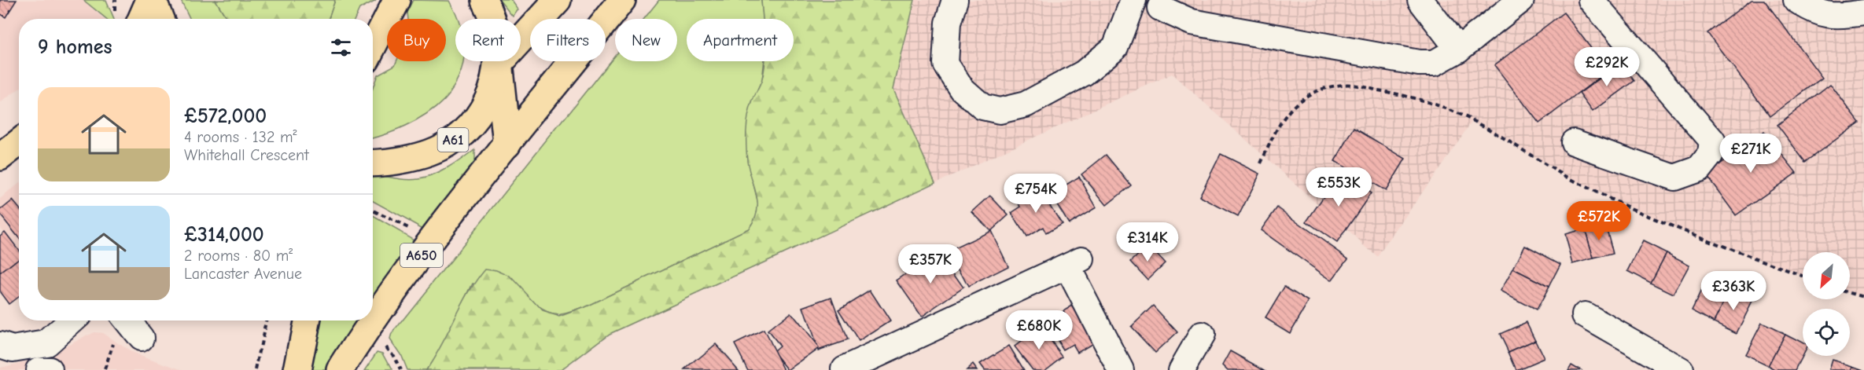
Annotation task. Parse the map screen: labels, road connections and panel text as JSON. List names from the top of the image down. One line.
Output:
{"streets":{"main road":["A61","A650"]},"north":"bottom left","page":{"chip":["Buy","Rent","Filters","New","Apartment"],"heading":"9 homes","price":["£292K","£271K","£553K","£754K","£572K","£314K","£357K","£363K","£680K"],"list":[{"name":"£572,000","note":"4 rooms · 132 m² · Whitehall Crescent"},{"name":"£314,000","note":"2 rooms · 80 m² · Lancaster Avenue"}]}}
